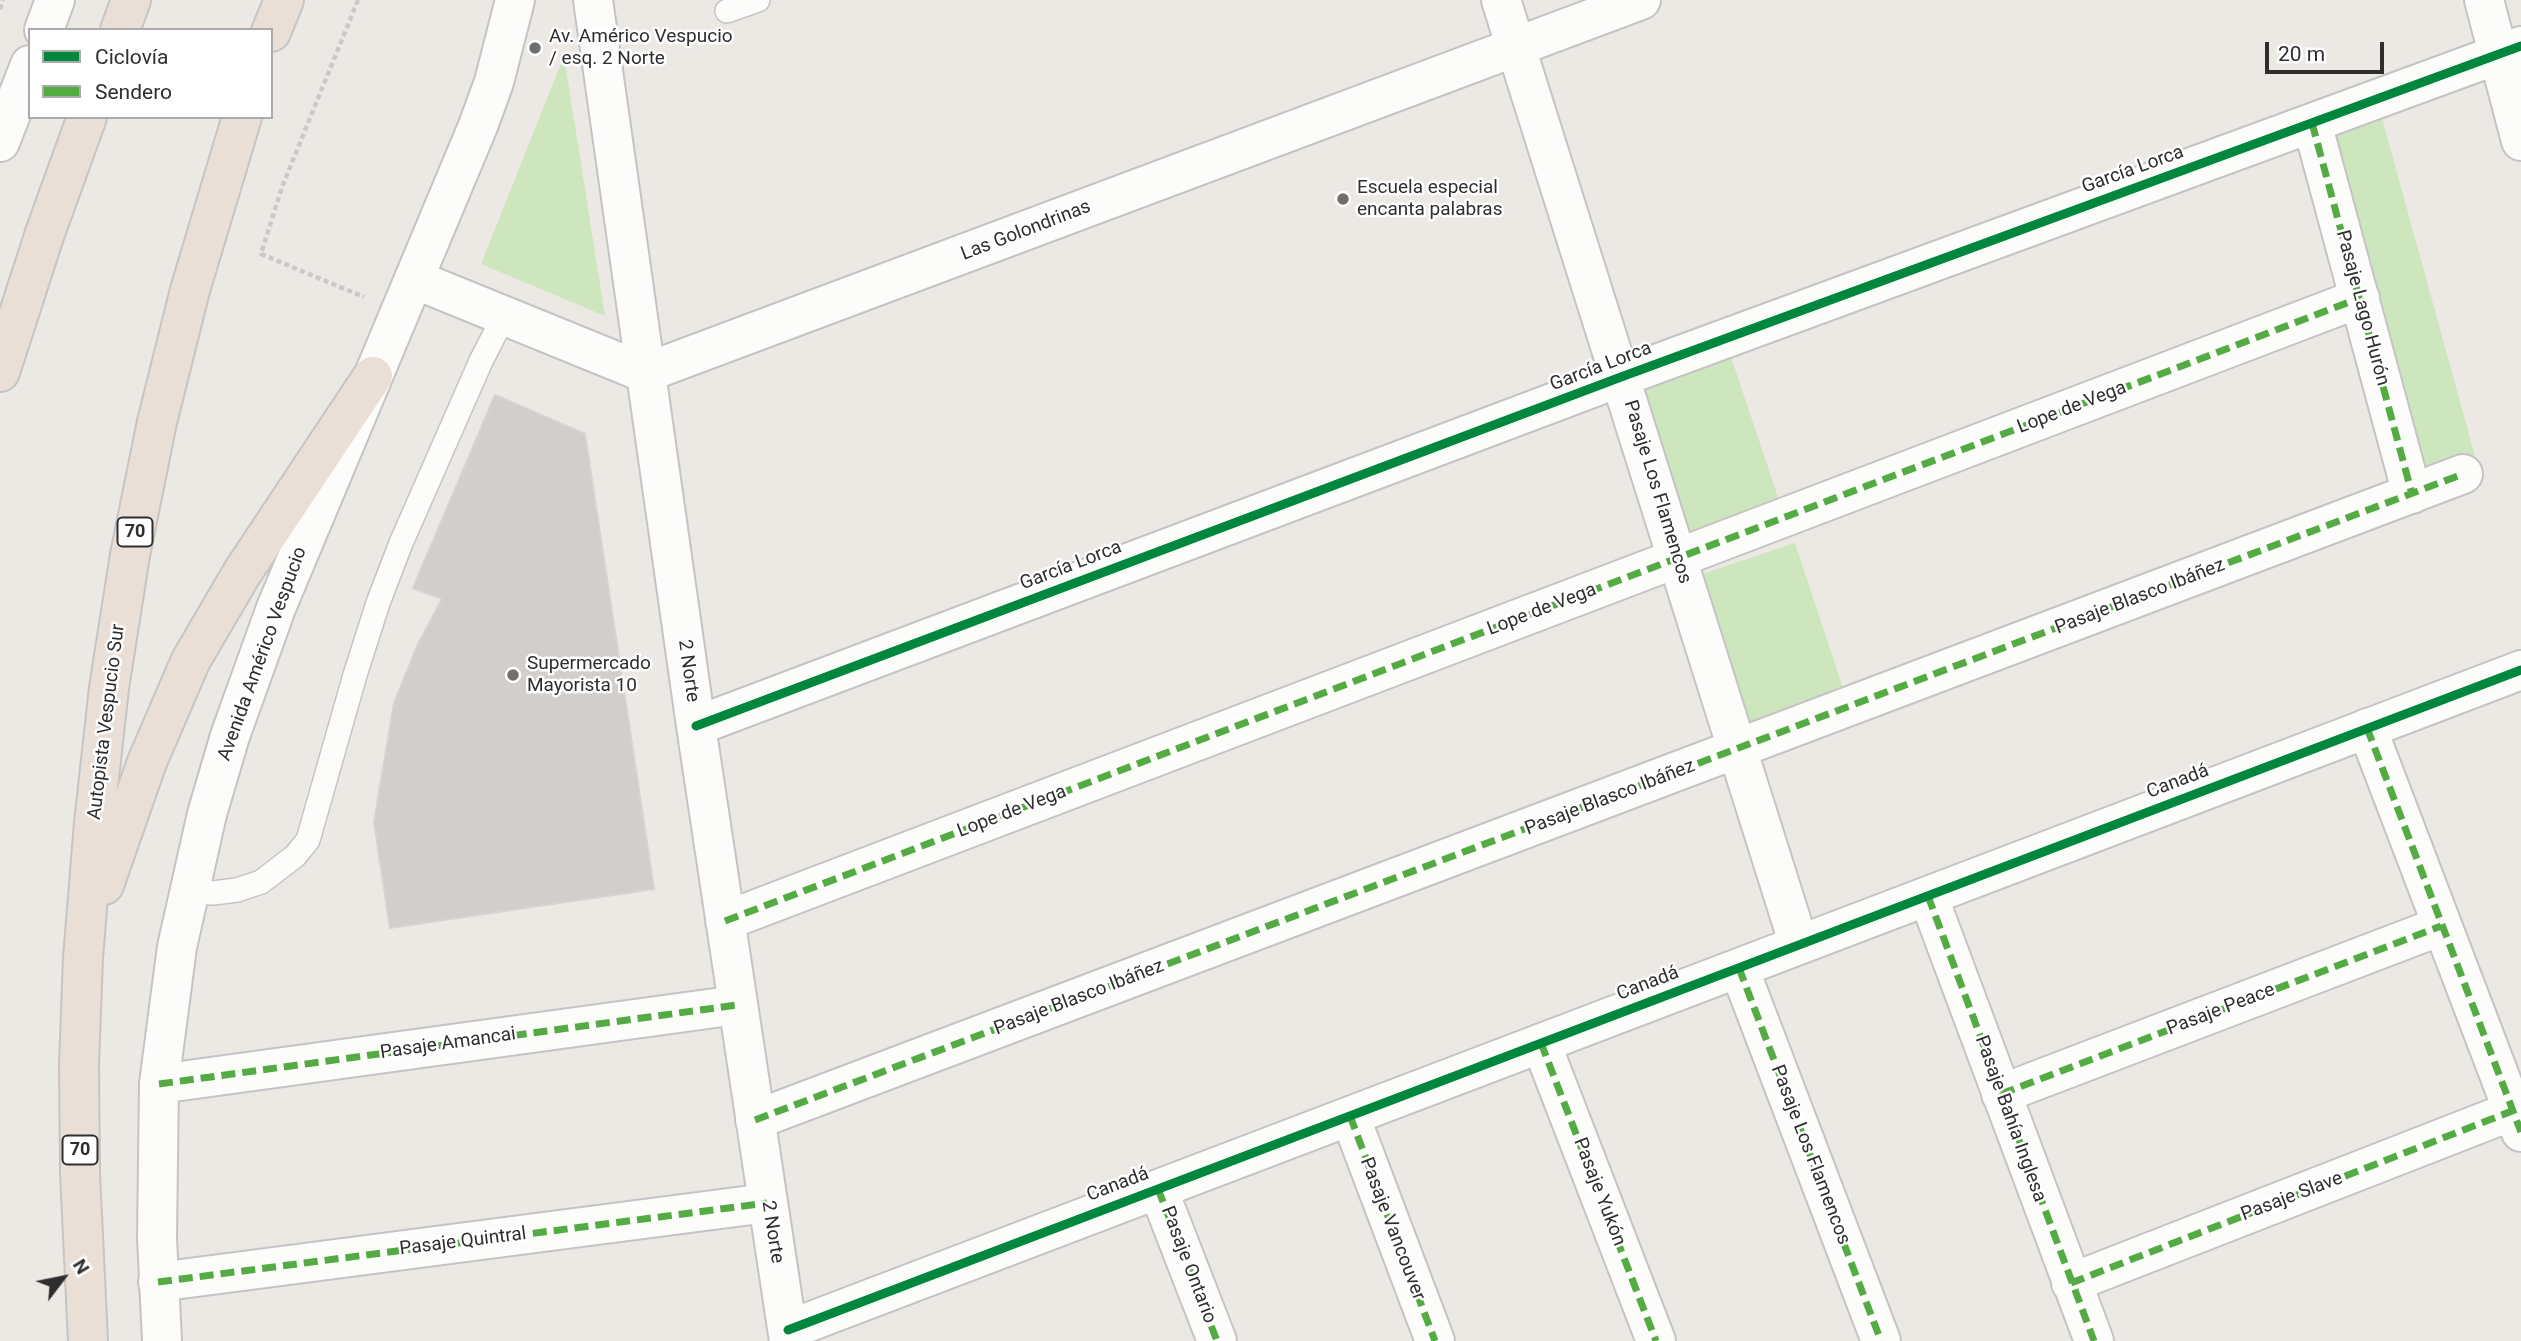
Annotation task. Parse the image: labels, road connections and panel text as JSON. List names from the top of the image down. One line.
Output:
{"streets":{"highway":["70","Autopista Vespucio Sur"],"street":["García Lorca","Las Golondrinas","Pasaje Lago Hurón","Lope de Vega","Pasaje Los Flamencos","Pasaje Blasco Ibáñez","Avenida Américo Vespucio","2 Norte","Canadá","Pasaje Peace","Pasaje Amancai","Pasaje Bahía Inglesa","Pasaje Yukón","Pasaje Slave","Pasaje Vancouver","Pasaje Quintral","Pasaje Ontario"]},"crossings":[["García Lorca","Pasaje Lago Hurón"],["García Lorca","Pasaje Los Flamencos"],["García Lorca","2 Norte"],["Las Golondrinas","Pasaje Los Flamencos"],["Las Golondrinas","2 Norte"],["Pasaje Lago Hurón","Lope de Vega"],["Pasaje Lago Hurón","Pasaje Blasco Ibáñez"],["Lope de Vega","Pasaje Los Flamencos"],["Lope de Vega","2 Norte"],["Pasaje Los Flamencos","Pasaje Blasco Ibáñez"],["Pasaje Los Flamencos","Canadá"],["Pasaje Blasco Ibáñez","2 Norte"],["Avenida Américo Vespucio","Pasaje Amancai"],["Avenida Américo Vespucio","Pasaje Quintral"],["2 Norte","Canadá"],["2 Norte","Pasaje Amancai"],["2 Norte","Pasaje Quintral"],["Canadá","Pasaje Bahía Inglesa"],["Canadá","Pasaje Yukón"],["Canadá","Pasaje Vancouver"],["Canadá","Pasaje Ontario"],["Pasaje Peace","Pasaje Bahía Inglesa"],["Pasaje Bahía Inglesa","Pasaje Slave"]],"places":["Av. Américo Vespucio / esq. 2 Norte","Escuela especial encanta palabras","Supermercado Mayorista 10"],"legend":["Ciclovía","Sendero"],"scale_bar":"20 m","north":"top right"}
